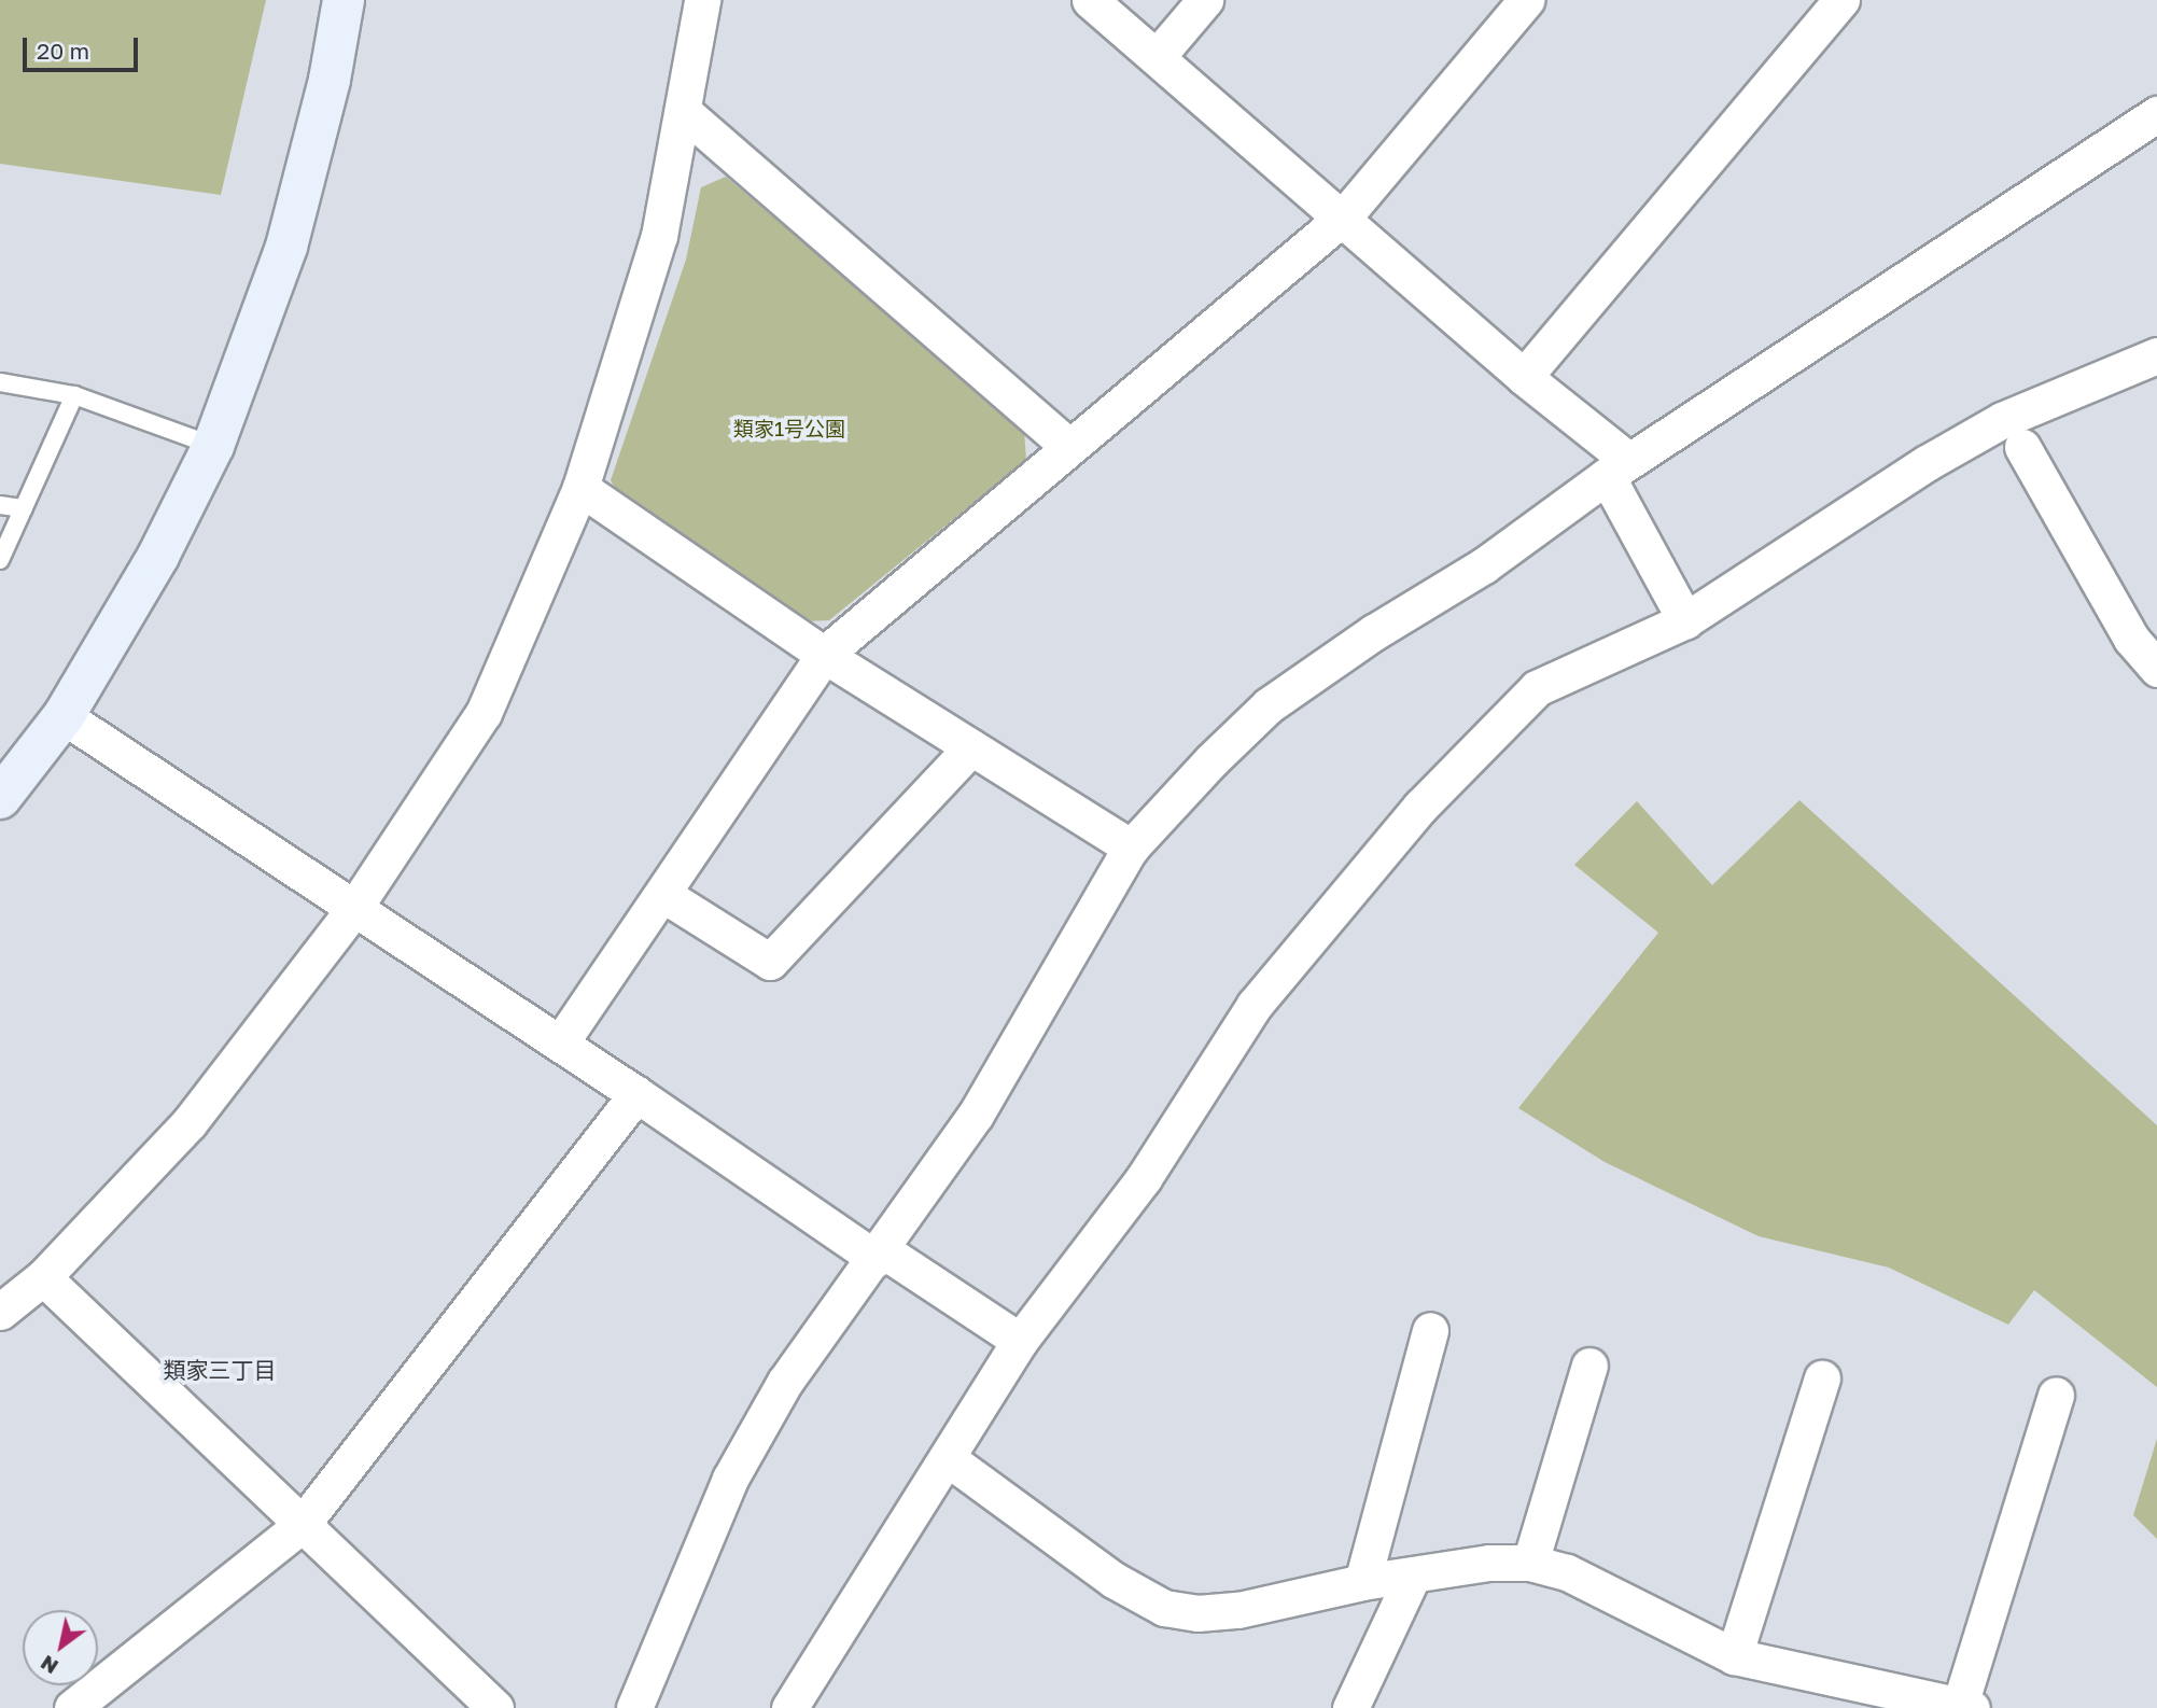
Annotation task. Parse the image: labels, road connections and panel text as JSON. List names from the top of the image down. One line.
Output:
{"districts":["類家三丁目"],"parks":["類家1号公園"],"scale_bar":"20 m","north":"bottom left"}
